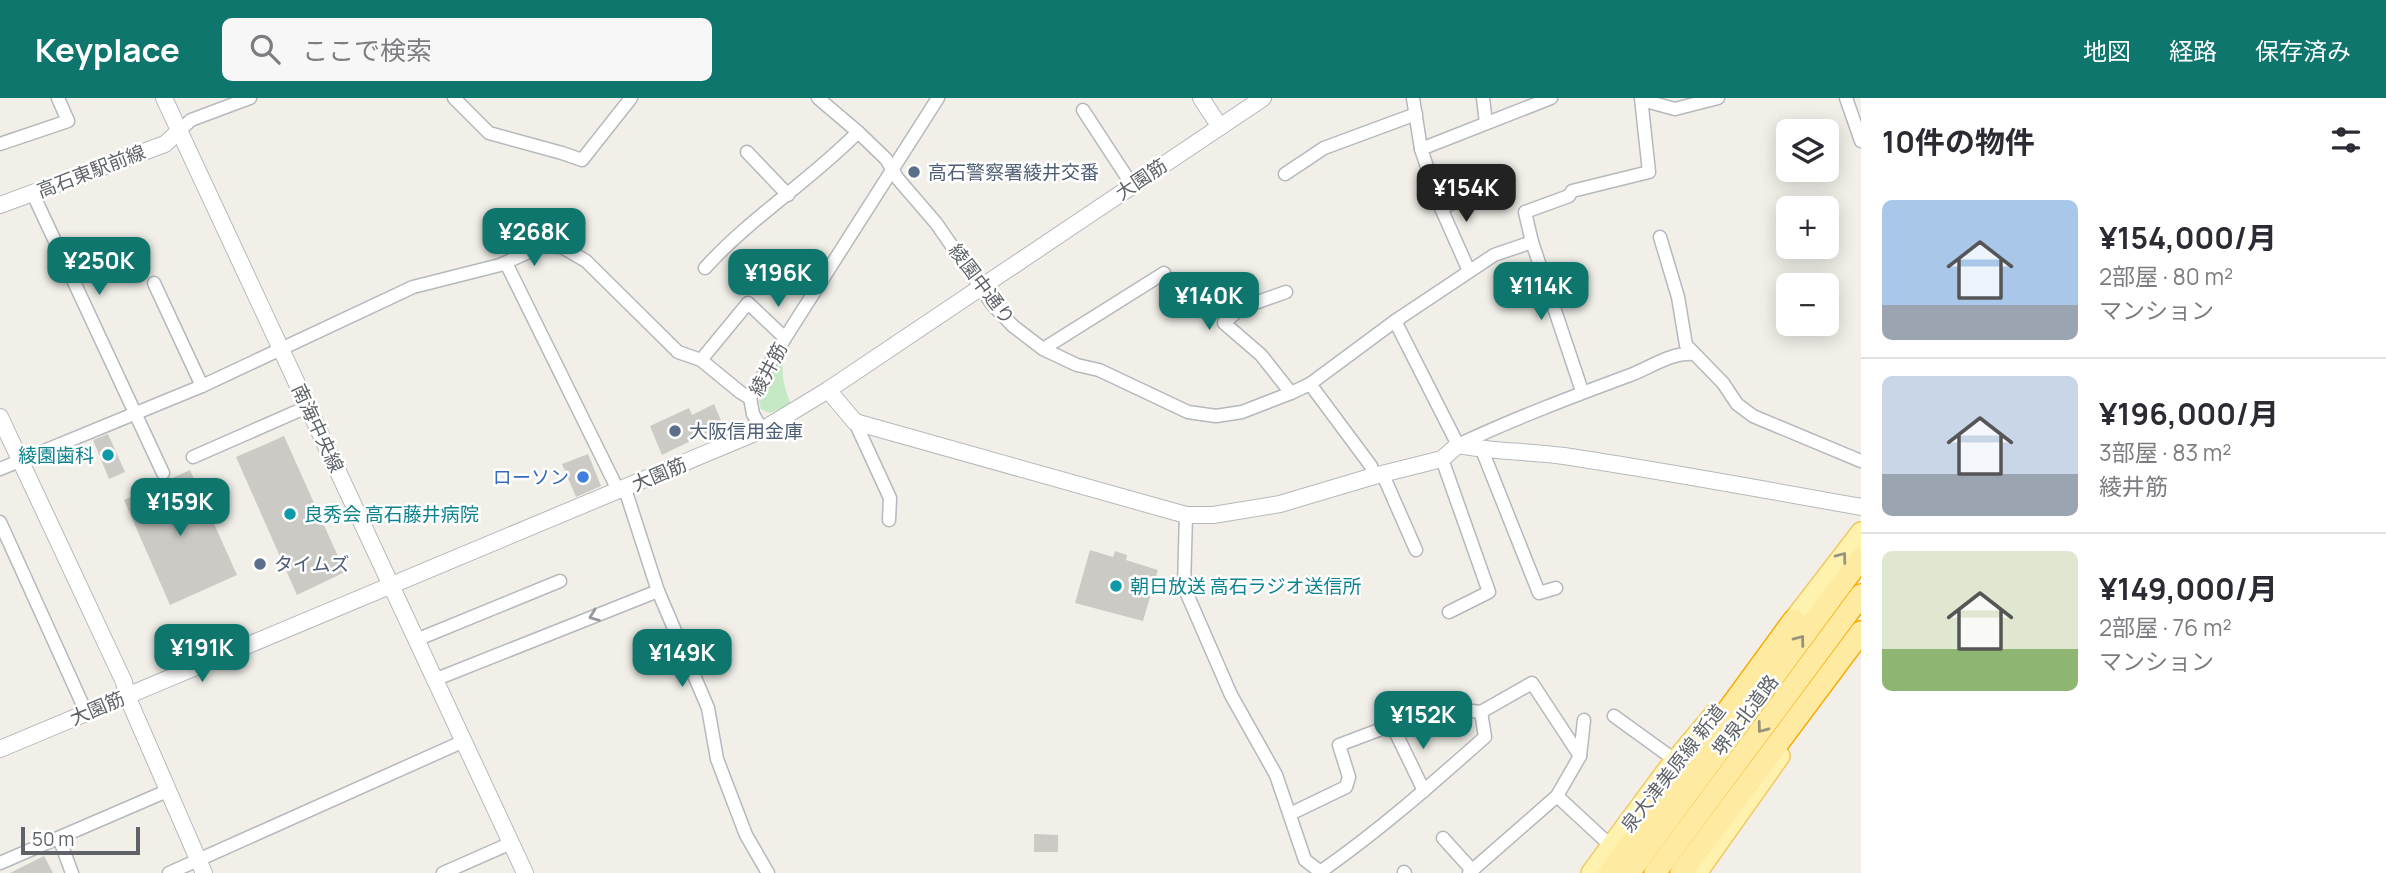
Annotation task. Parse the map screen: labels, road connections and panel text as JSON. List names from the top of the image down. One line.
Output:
{"streets":{"highway":["堺泉北道路"],"main road":["泉大津美原線 新道"],"street":["高石東駅前線","大園筋","綾園中通り","綾井筋","南海中央線"]},"crossings":[["高石東駅前線","南海中央線"],["大園筋","綾園中通り"],["大園筋","綾井筋"],["大園筋","南海中央線"],["綾園中通り","綾井筋"]],"places":["高石警察署綾井交番","大阪信用金庫","綾園歯科","ローソン","良秀会 高石藤井病院","タイムズ","朝日放送 高石ラジオ送信所"],"scale_bar":"50 m","page":{"header":"Keyplace","search":"ここで検索","nav":["地図","経路","保存済み"],"heading":"10件の物件","map_buttons":["+","−"],"price":["¥154K","¥268K","¥250K","¥196K","¥114K","¥140K","¥159K","¥191K","¥149K","¥152K"],"list":[{"name":"¥154,000/月","note":"2部屋 · 80 m² · マンション"},{"name":"¥196,000/月","note":"3部屋 · 83 m² · 綾井筋"},{"name":"¥149,000/月","note":"2部屋 · 76 m² · マンション"}],"scale":"50 m"}}
